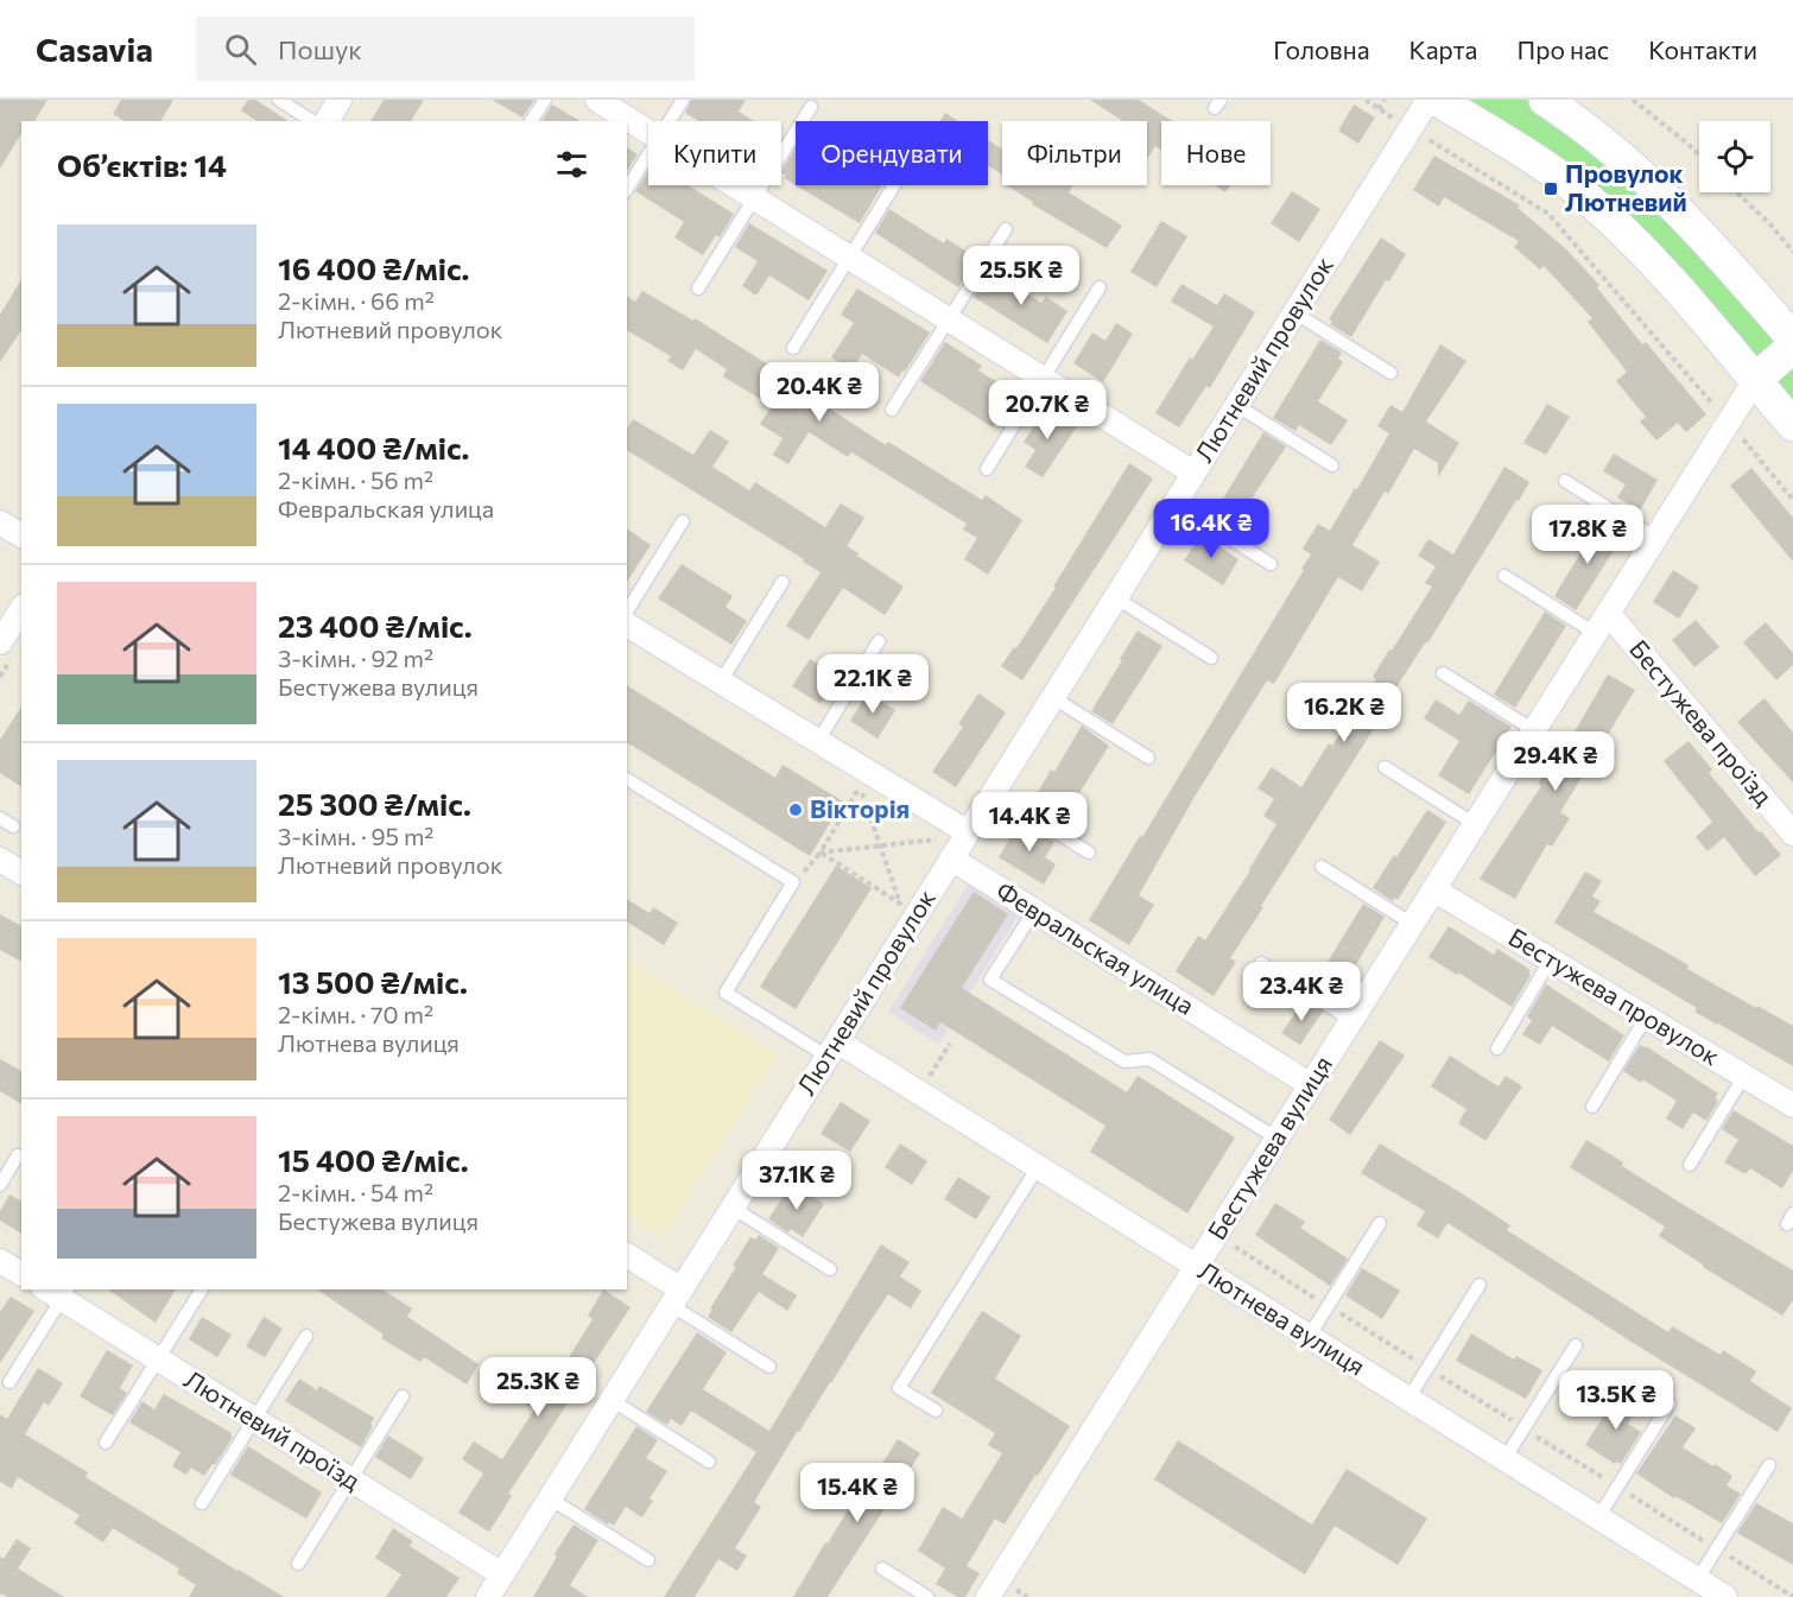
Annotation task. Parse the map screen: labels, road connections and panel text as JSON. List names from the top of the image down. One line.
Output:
{"streets":{"main road":["Бестужева вулиця"],"street":["Лютневий провулок","Бестужева проїзд","Февральская улица","Бестужева провулок","Лютнева вулиця","Лютневий проїзд"]},"crossings":[["Лютневий провулок","Февральская улица"],["Лютневий провулок","Лютнева вулиця"],["Лютневий провулок","Лютневий проїзд"],["Бестужева проїзд","Бестужева вулиця"],["Февральская улица","Бестужева вулиця"],["Бестужева провулок","Бестужева вулиця"],["Бестужева вулиця","Лютнева вулиця"]],"places":{"transit":["Провулок Лютневий"],"other":["Вікторія"]},"page":{"header":"Casavia","search":"Пошук","nav":["Головна","Карта","Про нас","Контакти"],"chip":["Купити","Орендувати","Фільтри","Нове"],"heading":"Об’єктів: 14","list":[{"name":"16 400 ₴/міс.","note":"2-кімн. · 66 m² · Лютневий провулок"},{"name":"14 400 ₴/міс.","note":"2-кімн. · 56 m² · Февральская улица"},{"name":"23 400 ₴/міс.","note":"3-кімн. · 92 m² · Бестужева вулиця"},{"name":"25 300 ₴/міс.","note":"3-кімн. · 95 m² · Лютневий провулок"},{"name":"13 500 ₴/міс.","note":"2-кімн. · 70 m² · Лютнева вулиця"},{"name":"15 400 ₴/міс.","note":"2-кімн. · 54 m² · Бестужева вулиця"}],"price":["25.5K ₴","20.4K ₴","20.7K ₴","16.4K ₴","17.8K ₴","22.1K ₴","16.2K ₴","29.4K ₴","14.4K ₴","23.4K ₴","37.1K ₴","25.3K ₴","13.5K ₴","15.4K ₴"]}}
